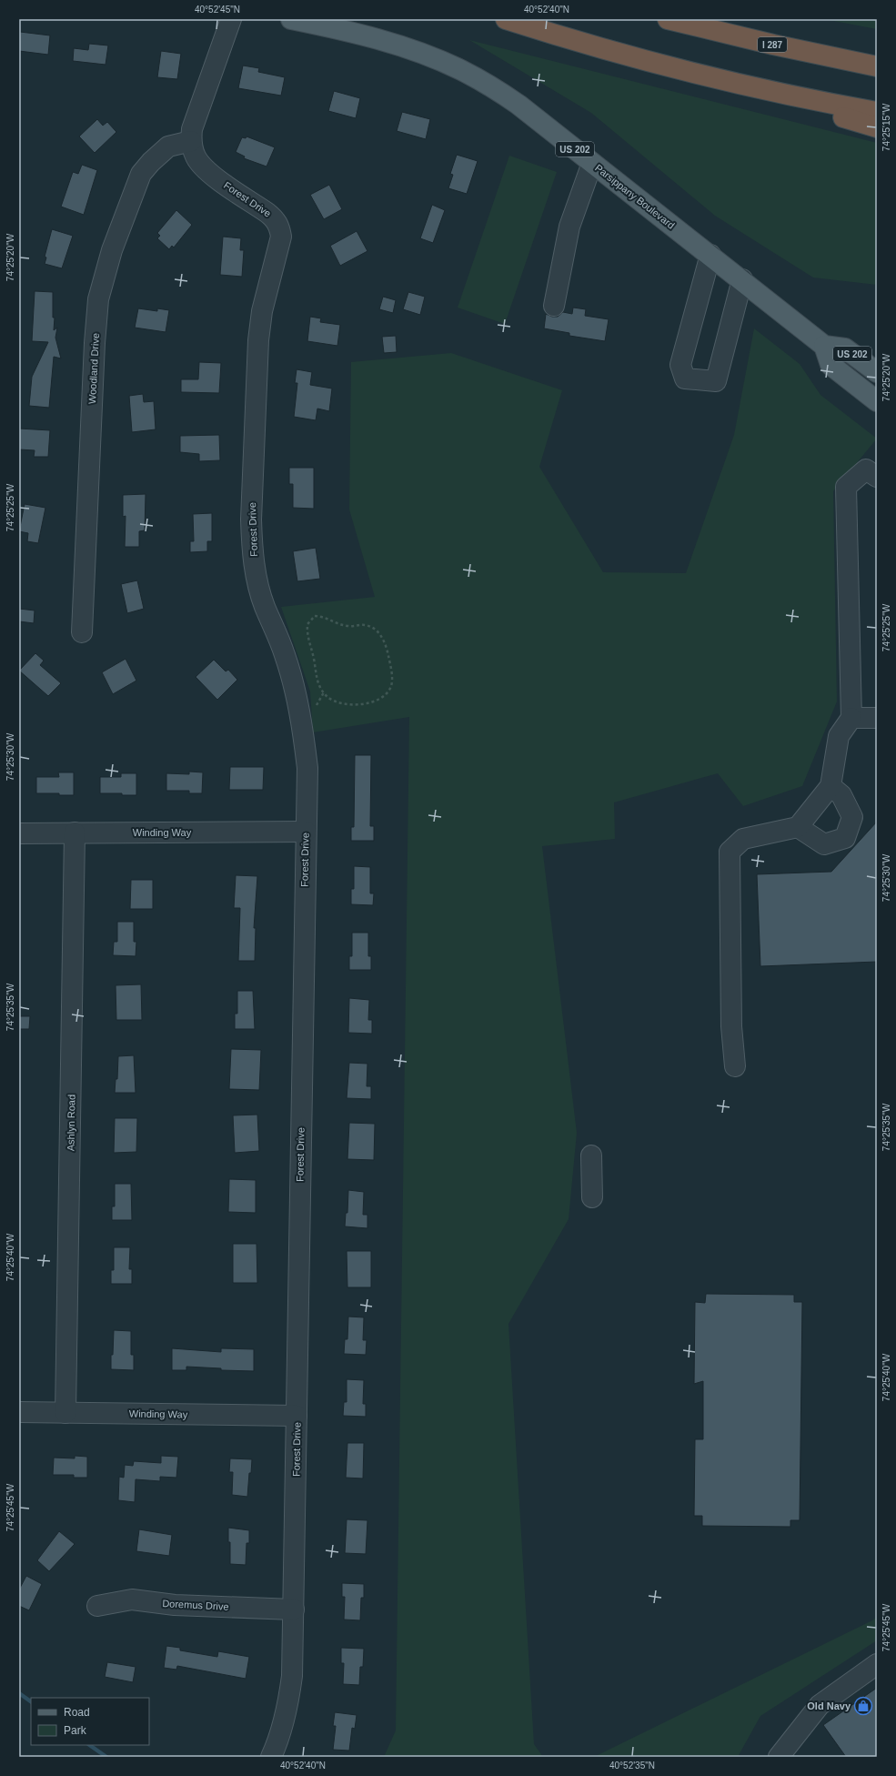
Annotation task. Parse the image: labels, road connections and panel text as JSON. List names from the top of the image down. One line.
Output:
{"streets":{"highway":["I 287"],"main road":["US 202","Parsippany Boulevard"],"street":["Forest Drive","Woodland Drive","Winding Way","Ashlyn Road","Doremus Drive"]},"crossings":[["US 202","Parsippany Boulevard"],["Forest Drive","Woodland Drive"],["Forest Drive","Winding Way"],["Forest Drive","Doremus Drive"],["Winding Way","Ashlyn Road"]],"places":{"shop":["Old Navy"]},"legend":["Road","Park"],"coordinates":["40°52'45\"N","40°52'40\"N","74°25'15\"W","74°25'20\"W","74°25'25\"W","74°25'30\"W","74°25'35\"W","74°25'40\"W","74°25'45\"W","40°52'35\"N"]}
